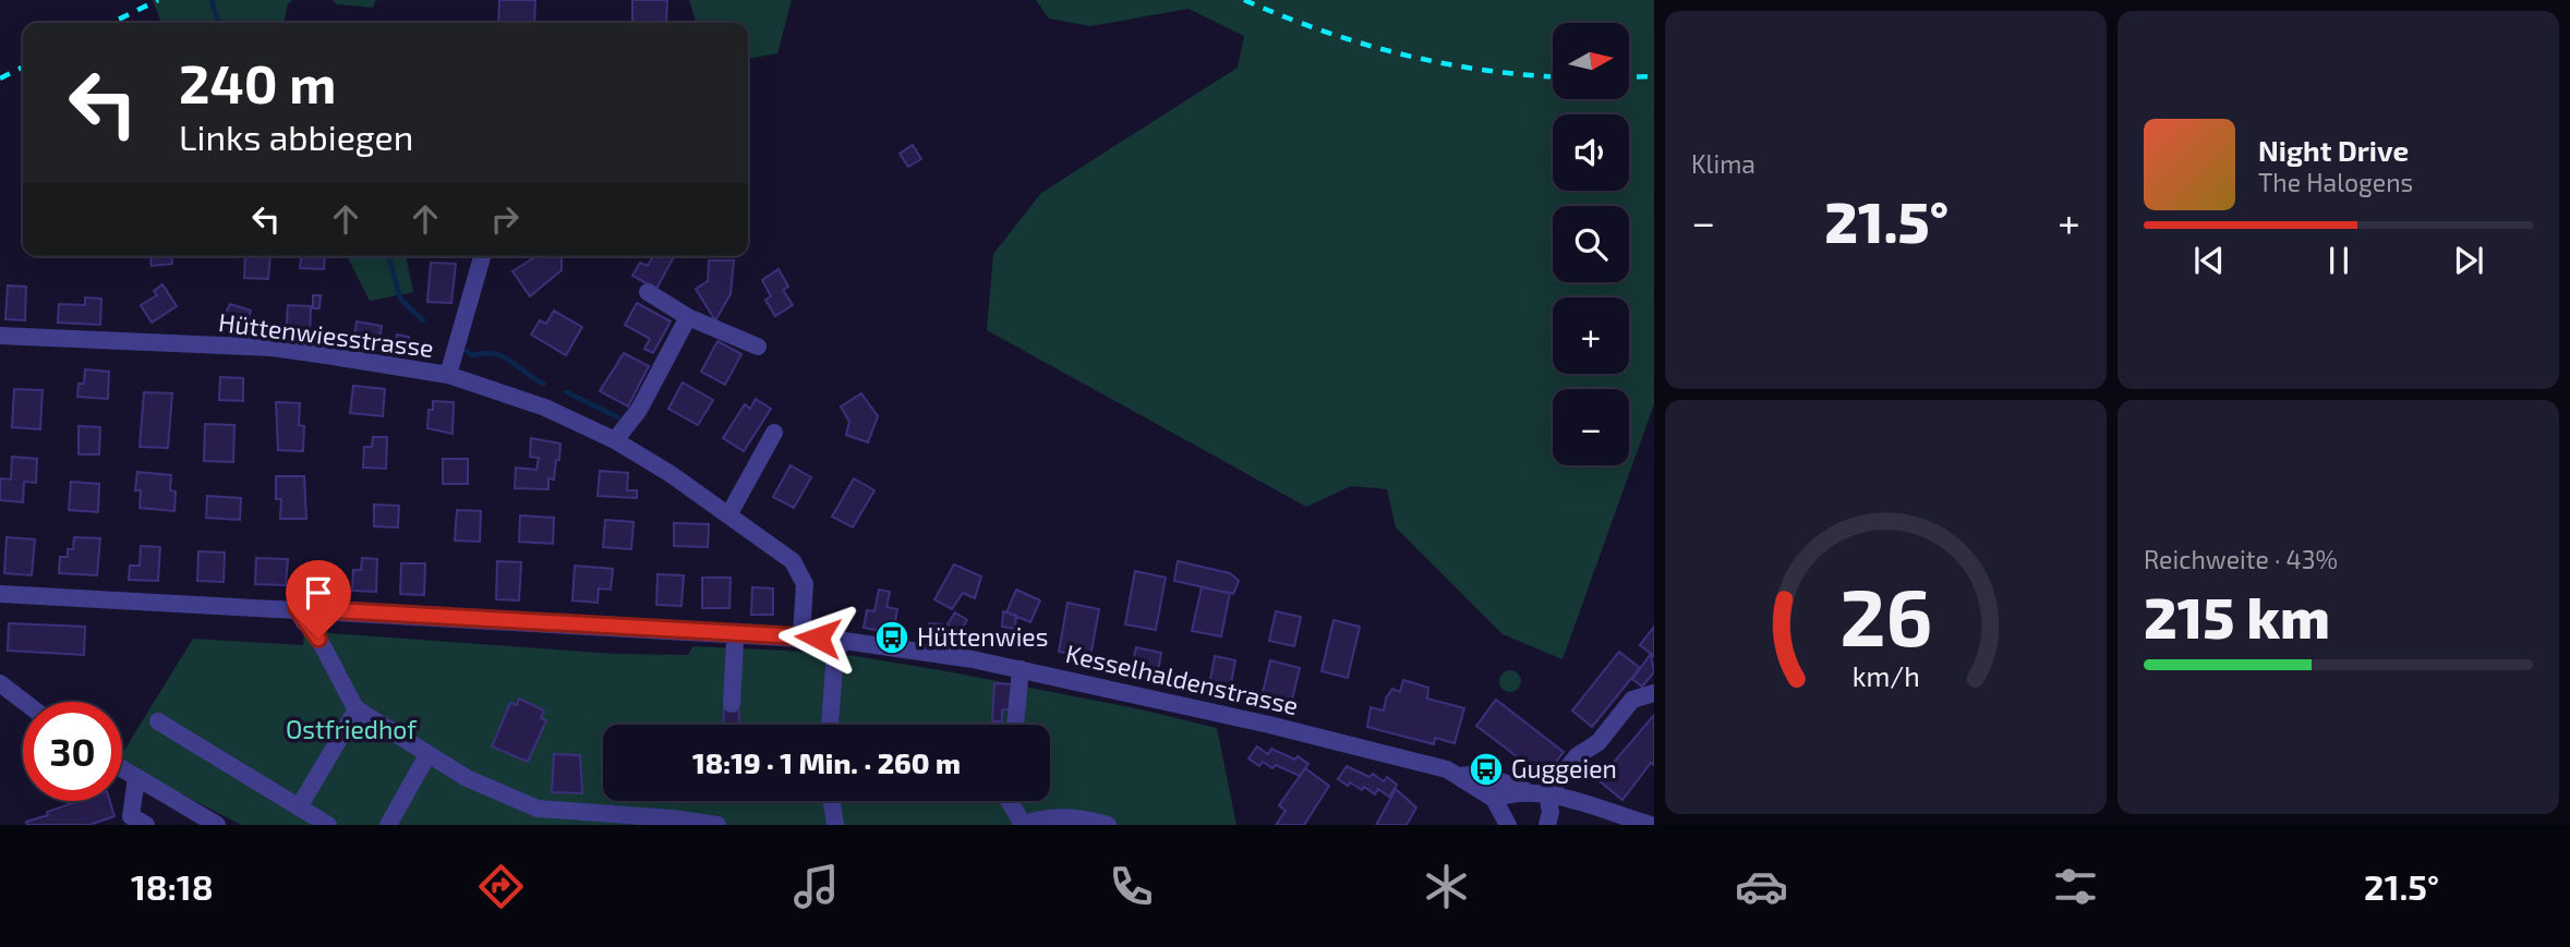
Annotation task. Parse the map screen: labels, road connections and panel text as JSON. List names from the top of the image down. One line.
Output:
{"streets":{"street":["Hüttenwiesstrasse","Kesselhaldenstrasse"]},"crossings":[["Hüttenwiesstrasse","Kesselhaldenstrasse"]],"parks":["Ostfriedhof"],"places":{"bus stop":["Hüttenwies","Guggeien"]},"north":"right","page":{"tile":["Klima",["Reichweite · 43%","215 km"]],"map_buttons":["+","−"],"turn":["240 m","Links abbiegen"],"song":["Night Drive","The Halogens"],"heat":["−","21.5°","+"],"limit":"30","trip":"18:19 · 1 Min. · 260 m","tabs":["18:18","21.5°"],"gauge":["26","km/h"]}}
